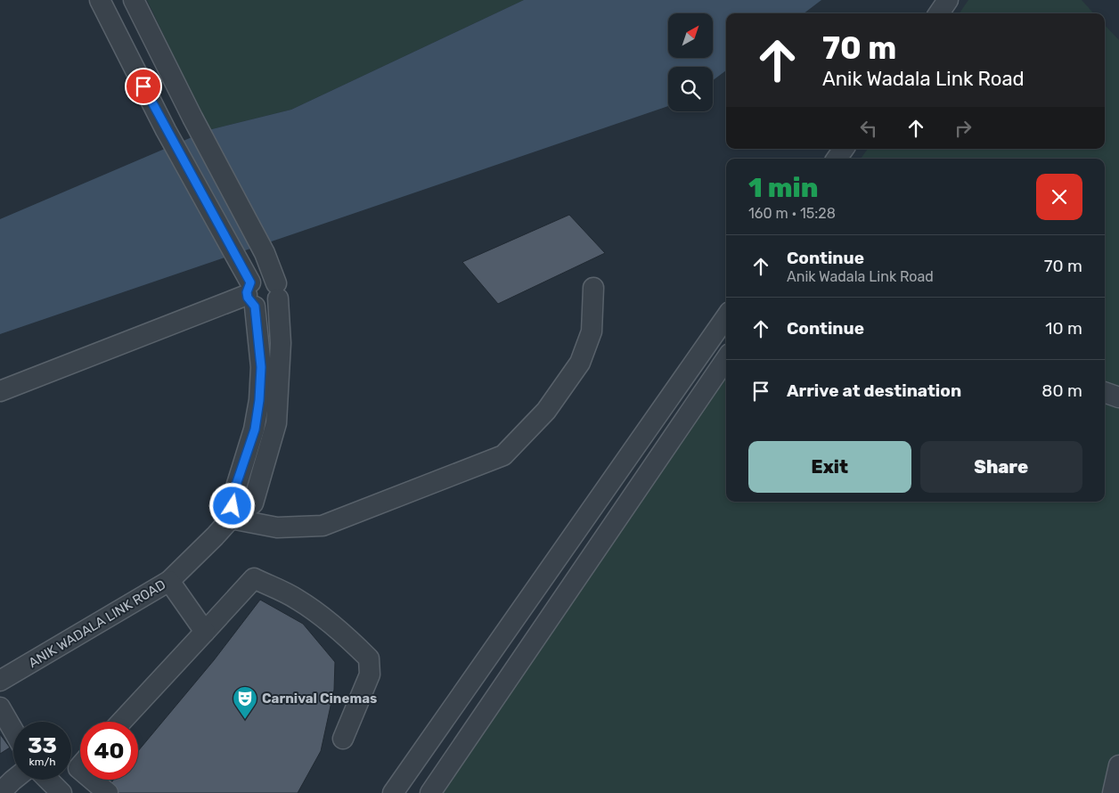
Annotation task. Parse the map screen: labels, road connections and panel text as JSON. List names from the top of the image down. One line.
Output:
{"streets":{"street":["ANIK WADALA LINK ROAD"]},"places":{"theatre":["Carnival Cinemas"]},"north":"top right","page":{"turn":["70 m","Anik Wadala Link Road"],"heading":["1 min","160 m · 15:28"],"list":[{"name":"Continue","note":"Anik Wadala Link Road","value":"70 m"},{"name":"Continue","value":"10 m"},{"name":"Arrive at destination","value":"80 m"}],"buttons":["Exit","Share"],"speed":"33 km/h","limit":"40"}}
